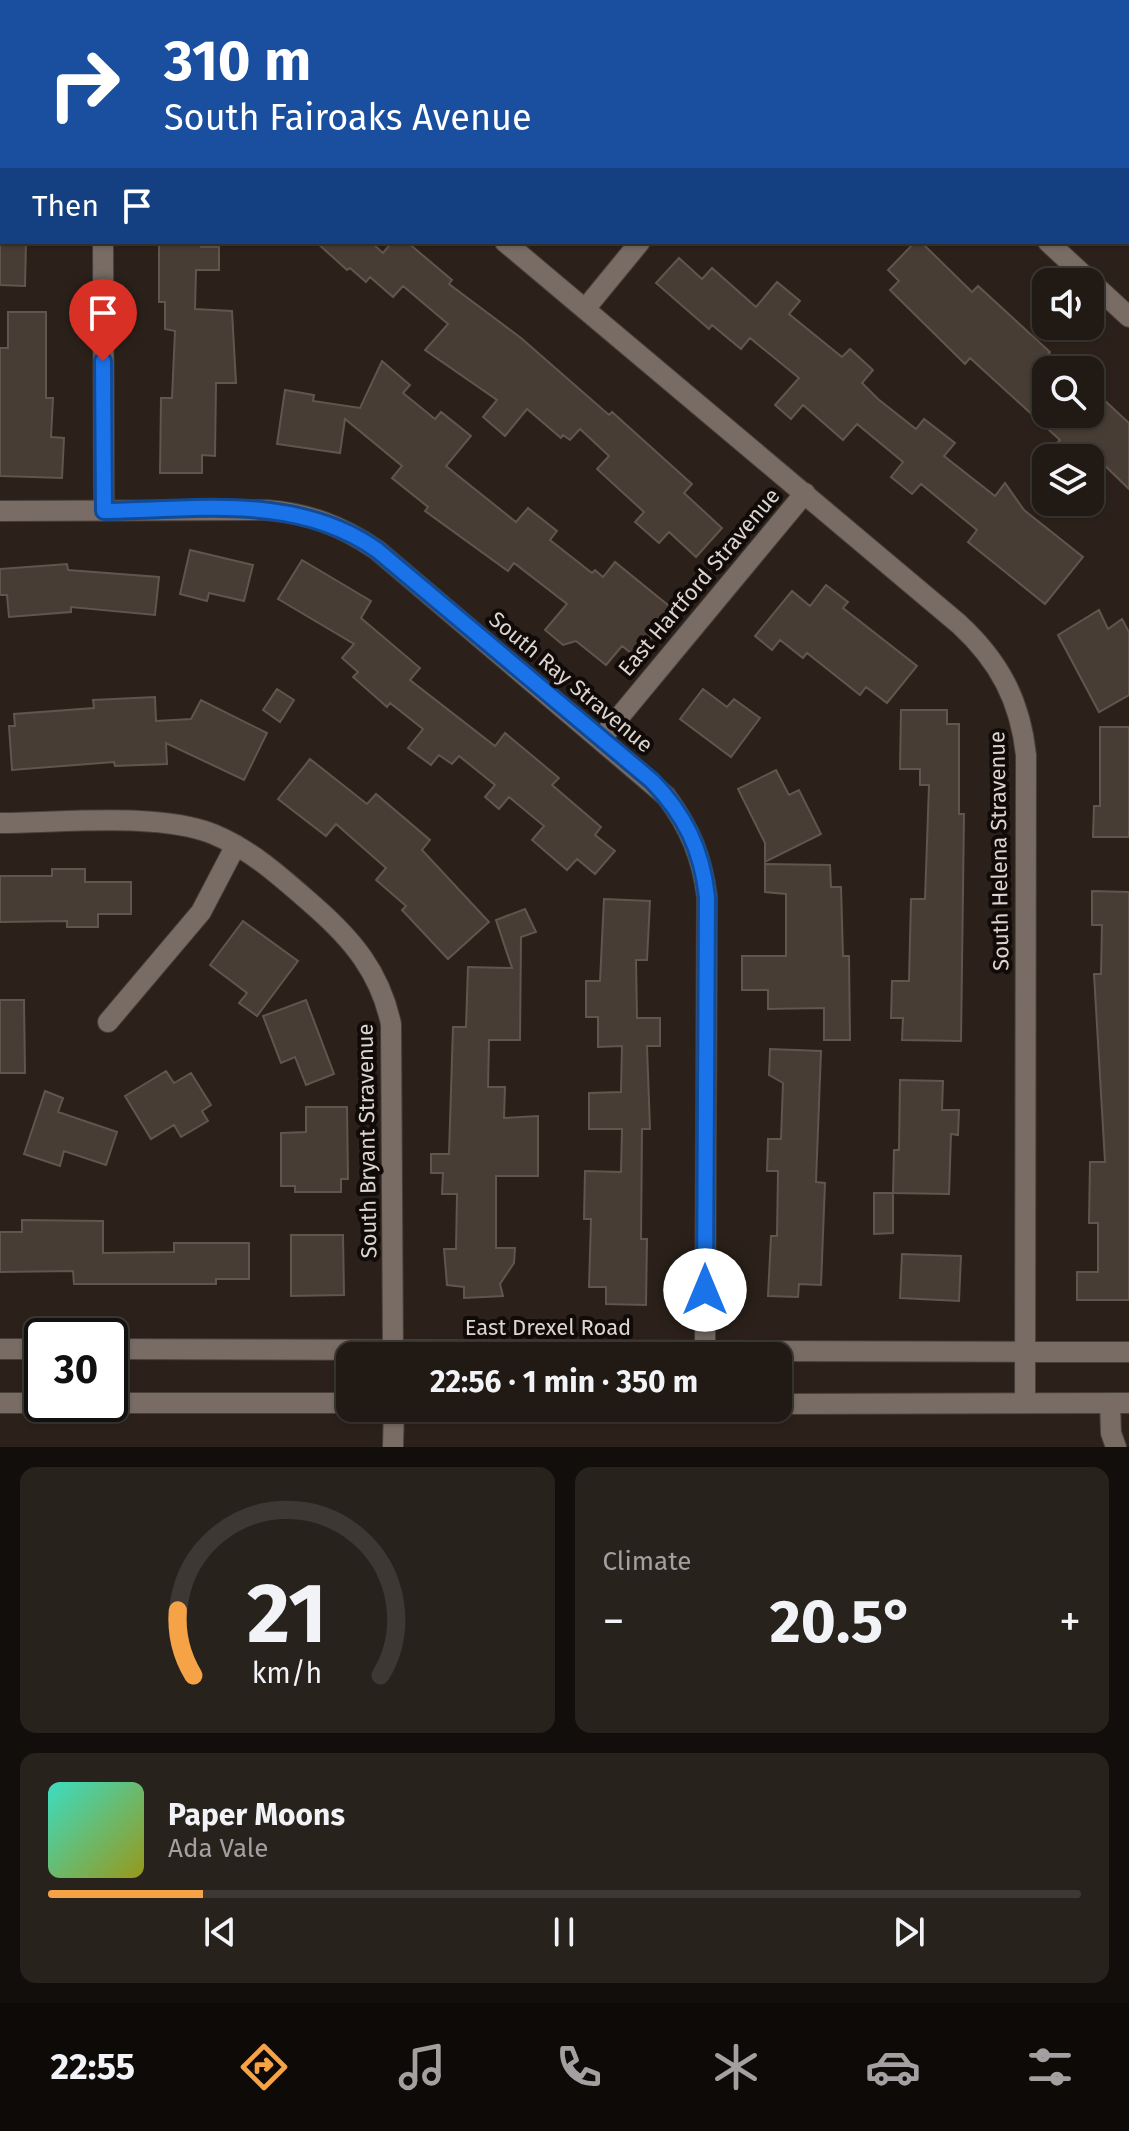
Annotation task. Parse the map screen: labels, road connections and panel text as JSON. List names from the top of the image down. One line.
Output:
{"streets":{"street":["East Hartford Stravenue","South Ray Stravenue","South Helena Stravenue","South Bryant Stravenue","East Drexel Road"]},"crossings":[["East Hartford Stravenue","South Ray Stravenue"],["East Hartford Stravenue","South Helena Stravenue"],["South Helena Stravenue","East Drexel Road"]],"page":{"turn":["310 m","South Fairoaks Avenue"],"then":"Then","limit":"30","trip":"22:56 · 1 min · 350 m","tile":"Climate","heat":["−","20.5°","+"],"song":["Paper Moons","Ada Vale"],"tabs":"22:55","gauge":["21","km/h"]}}
